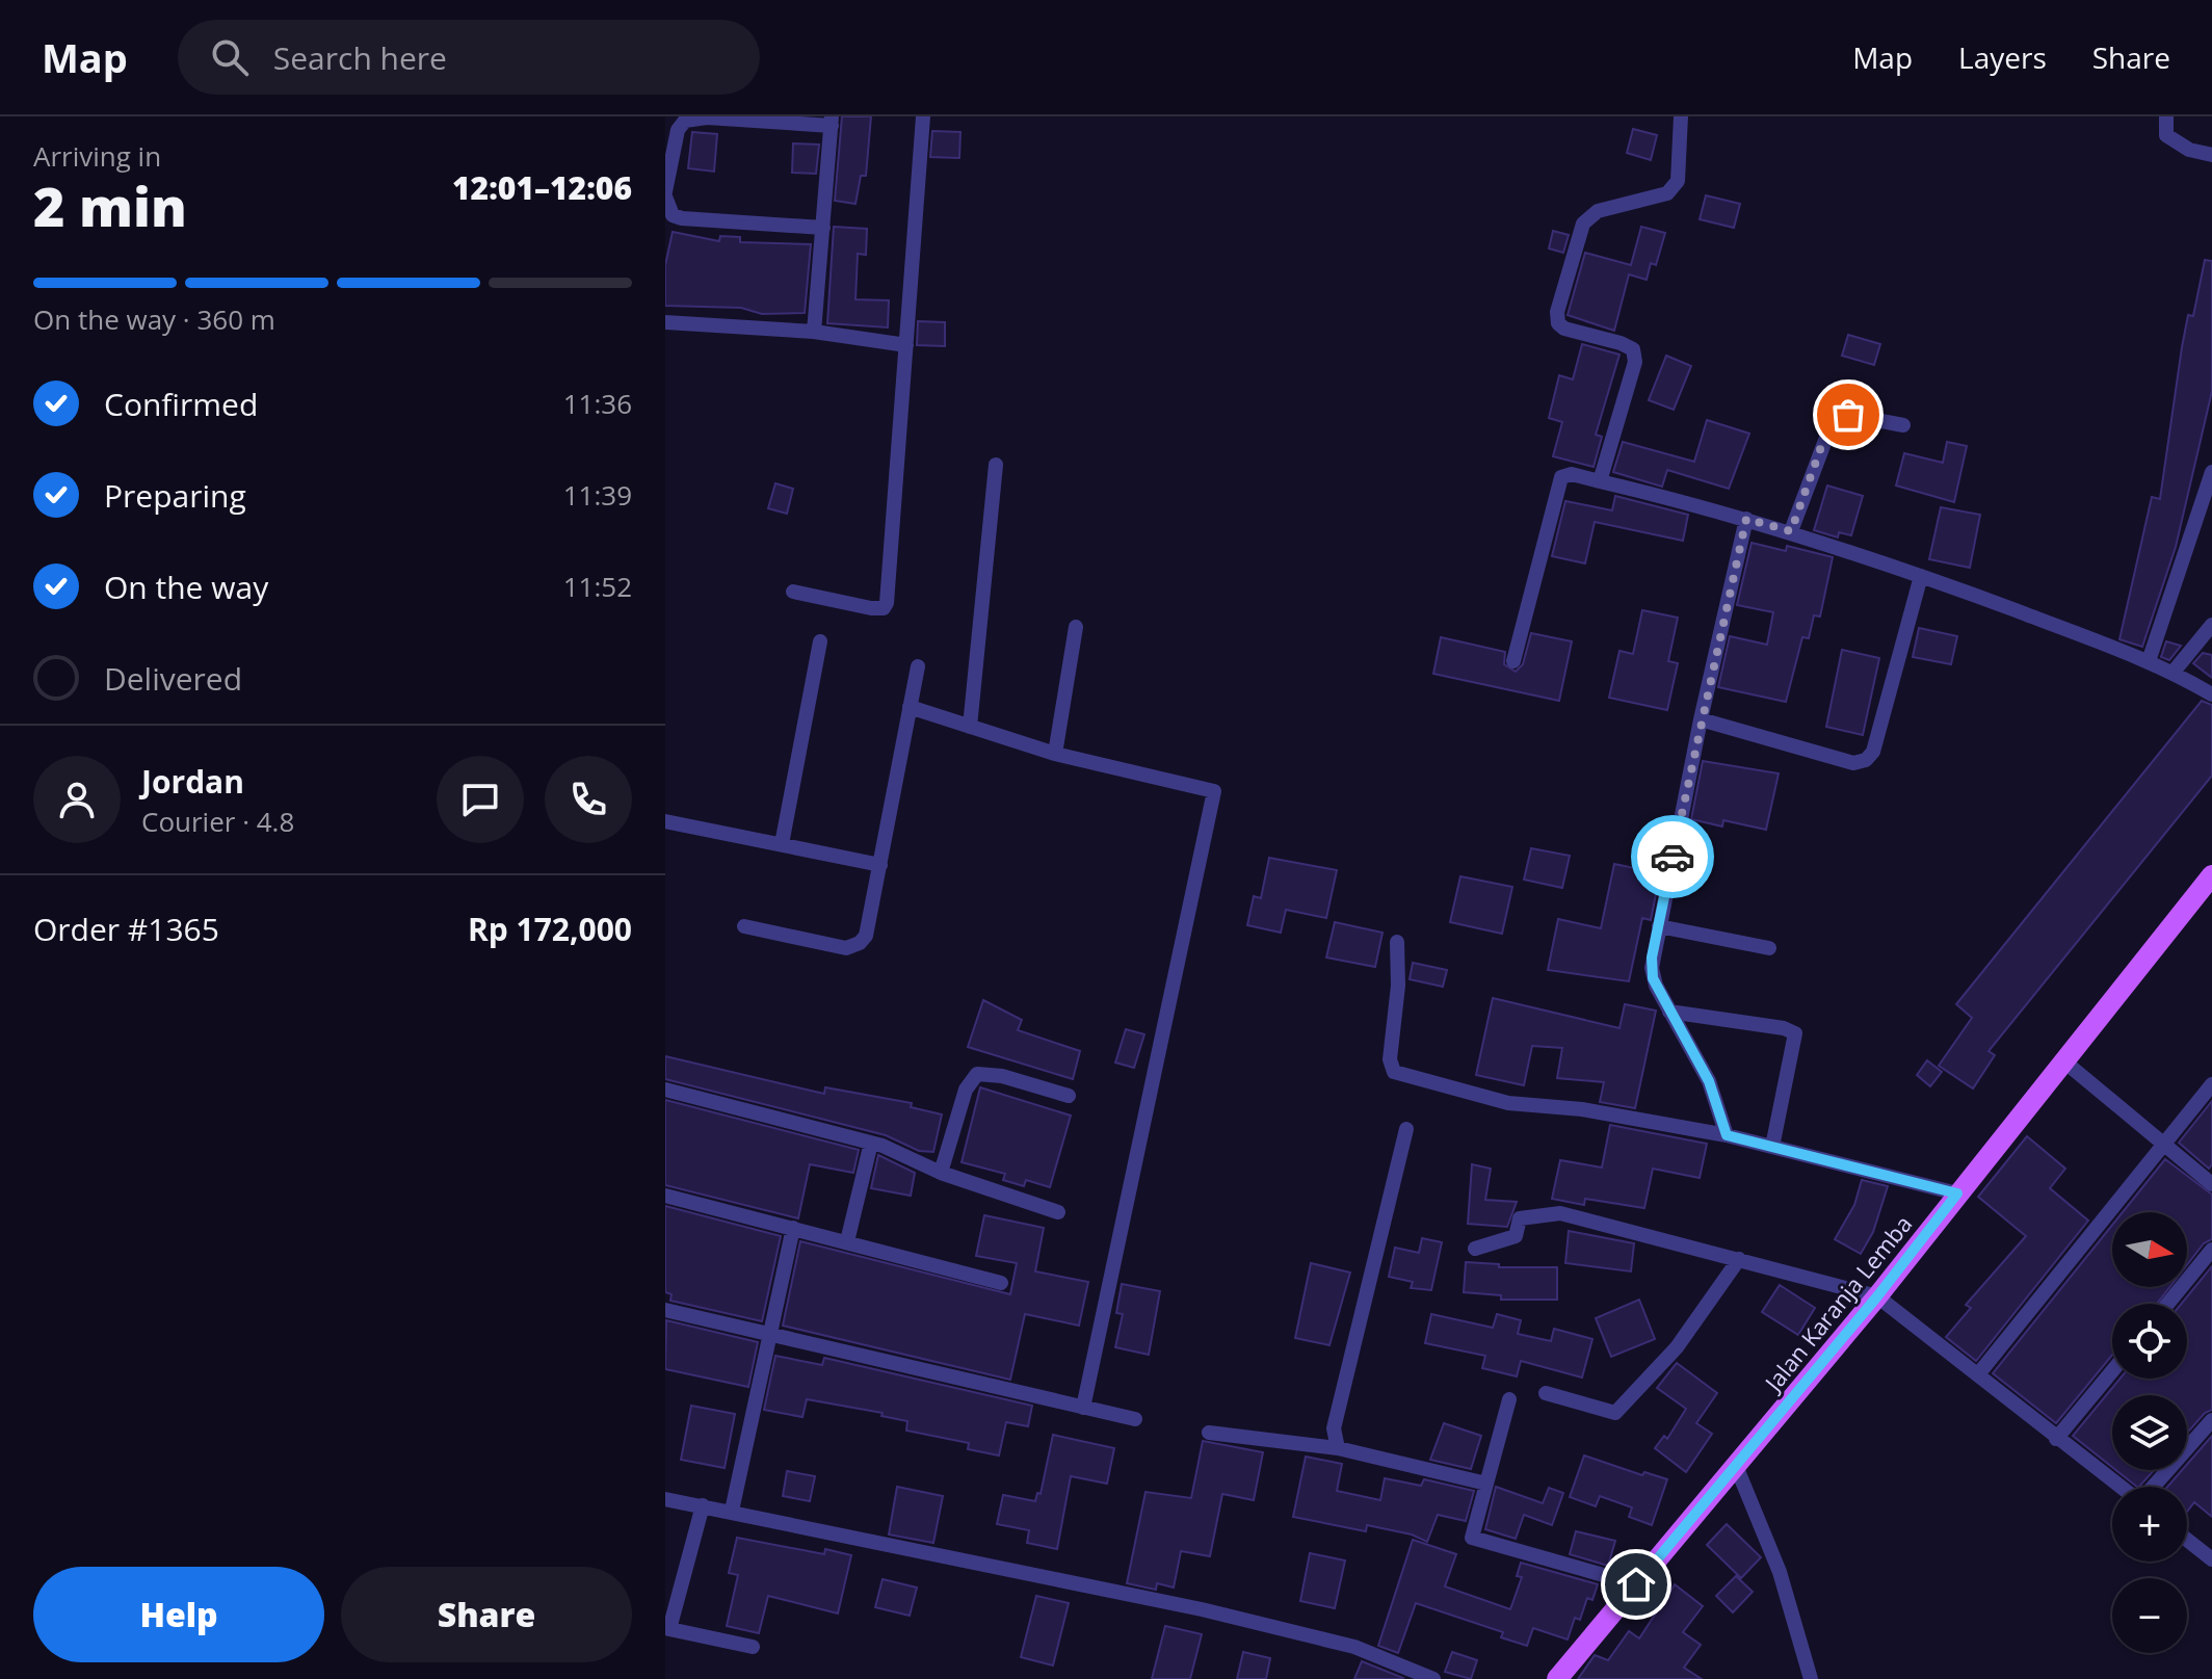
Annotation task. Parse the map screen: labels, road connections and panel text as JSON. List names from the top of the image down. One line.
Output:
{"streets":{"main road":["Jalan Karanja Lemba"]},"north":"right","page":{"header":"Map","search":"Search here","nav":["Map","Layers","Share"],"heading":["2 min","Arriving in","12:01–12:06"],"panel":["Jordan","Courier · 4.8","Order #1365","Rp 172,000"],"bar":"On the way · 360 m","list":[["Confirmed","11:36"],["Preparing","11:39"],["On the way","11:52"],"Delivered"],"map_buttons":["+","−"],"buttons":["Help","Share"]}}
